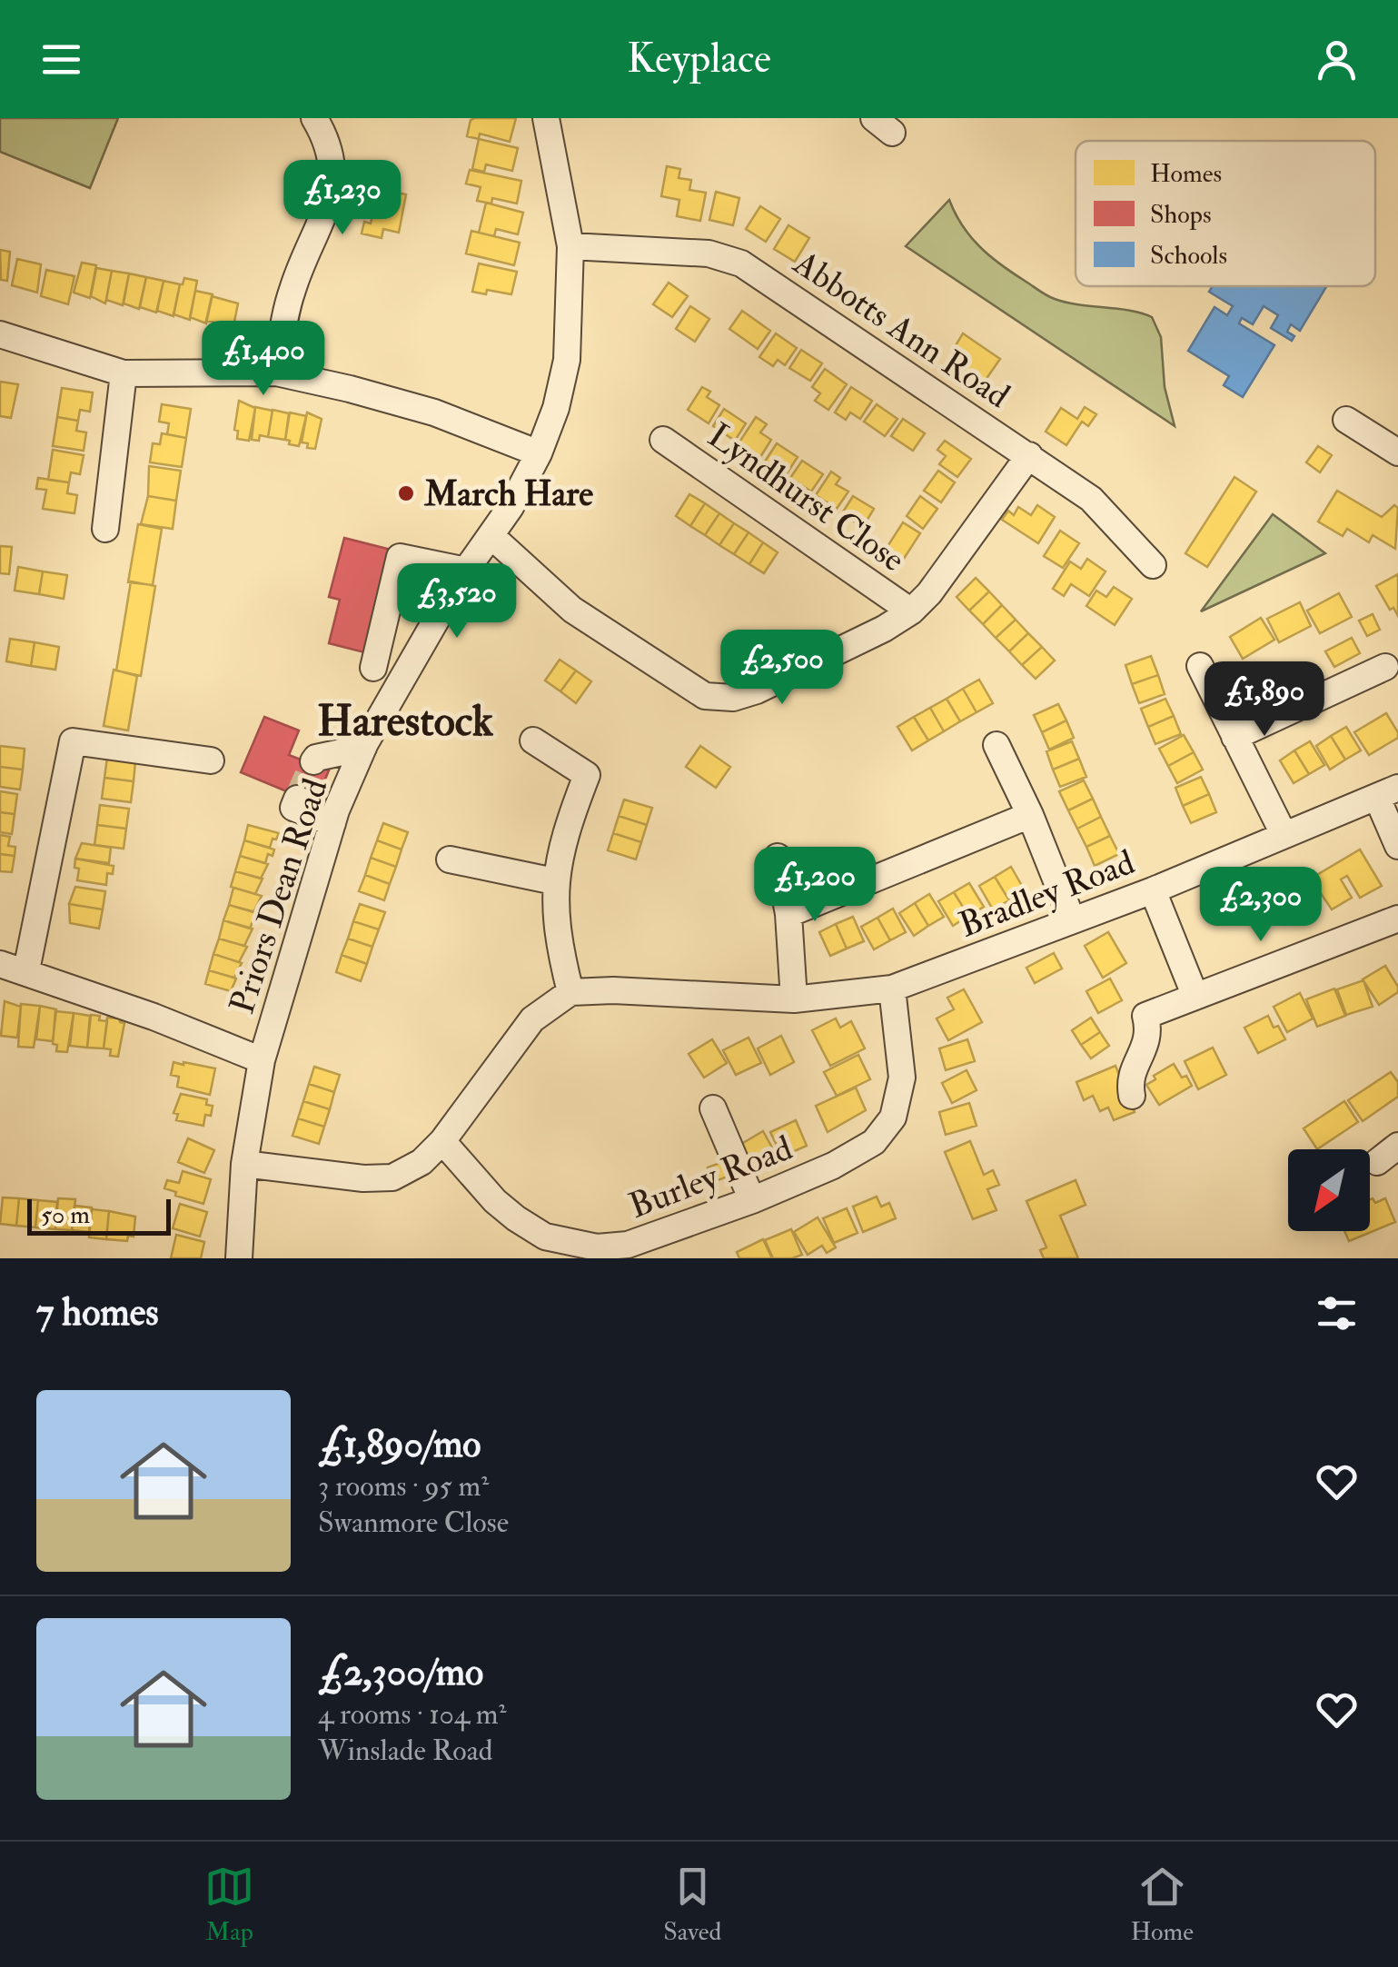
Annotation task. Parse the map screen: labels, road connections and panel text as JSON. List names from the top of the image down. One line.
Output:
{"streets":{"street":["Abbotts Ann Road","Lyndhurst Close","Bradley Road","Priors Dean Road","Burley Road"]},"crossings":[["Abbotts Ann Road","Priors Dean Road"],["Bradley Road","Burley Road"]],"districts":["Harestock"],"places":["March Hare"],"legend":["Homes","Shops","Schools"],"scale_bar":"50 m","north":"bottom left","page":{"header":"Keyplace","price":["£1,230","£1,400","£3,520","£2,500","£1,890","£1,200","£2,300"],"scale":"50 m","heading":"7 homes","list":[{"name":"£1,890/mo","note":"3 rooms · 95 m² · Swanmore Close"},{"name":"£2,300/mo","note":"4 rooms · 104 m² · Winslade Road"}],"tabs":["Map","Saved","Home"]}}
